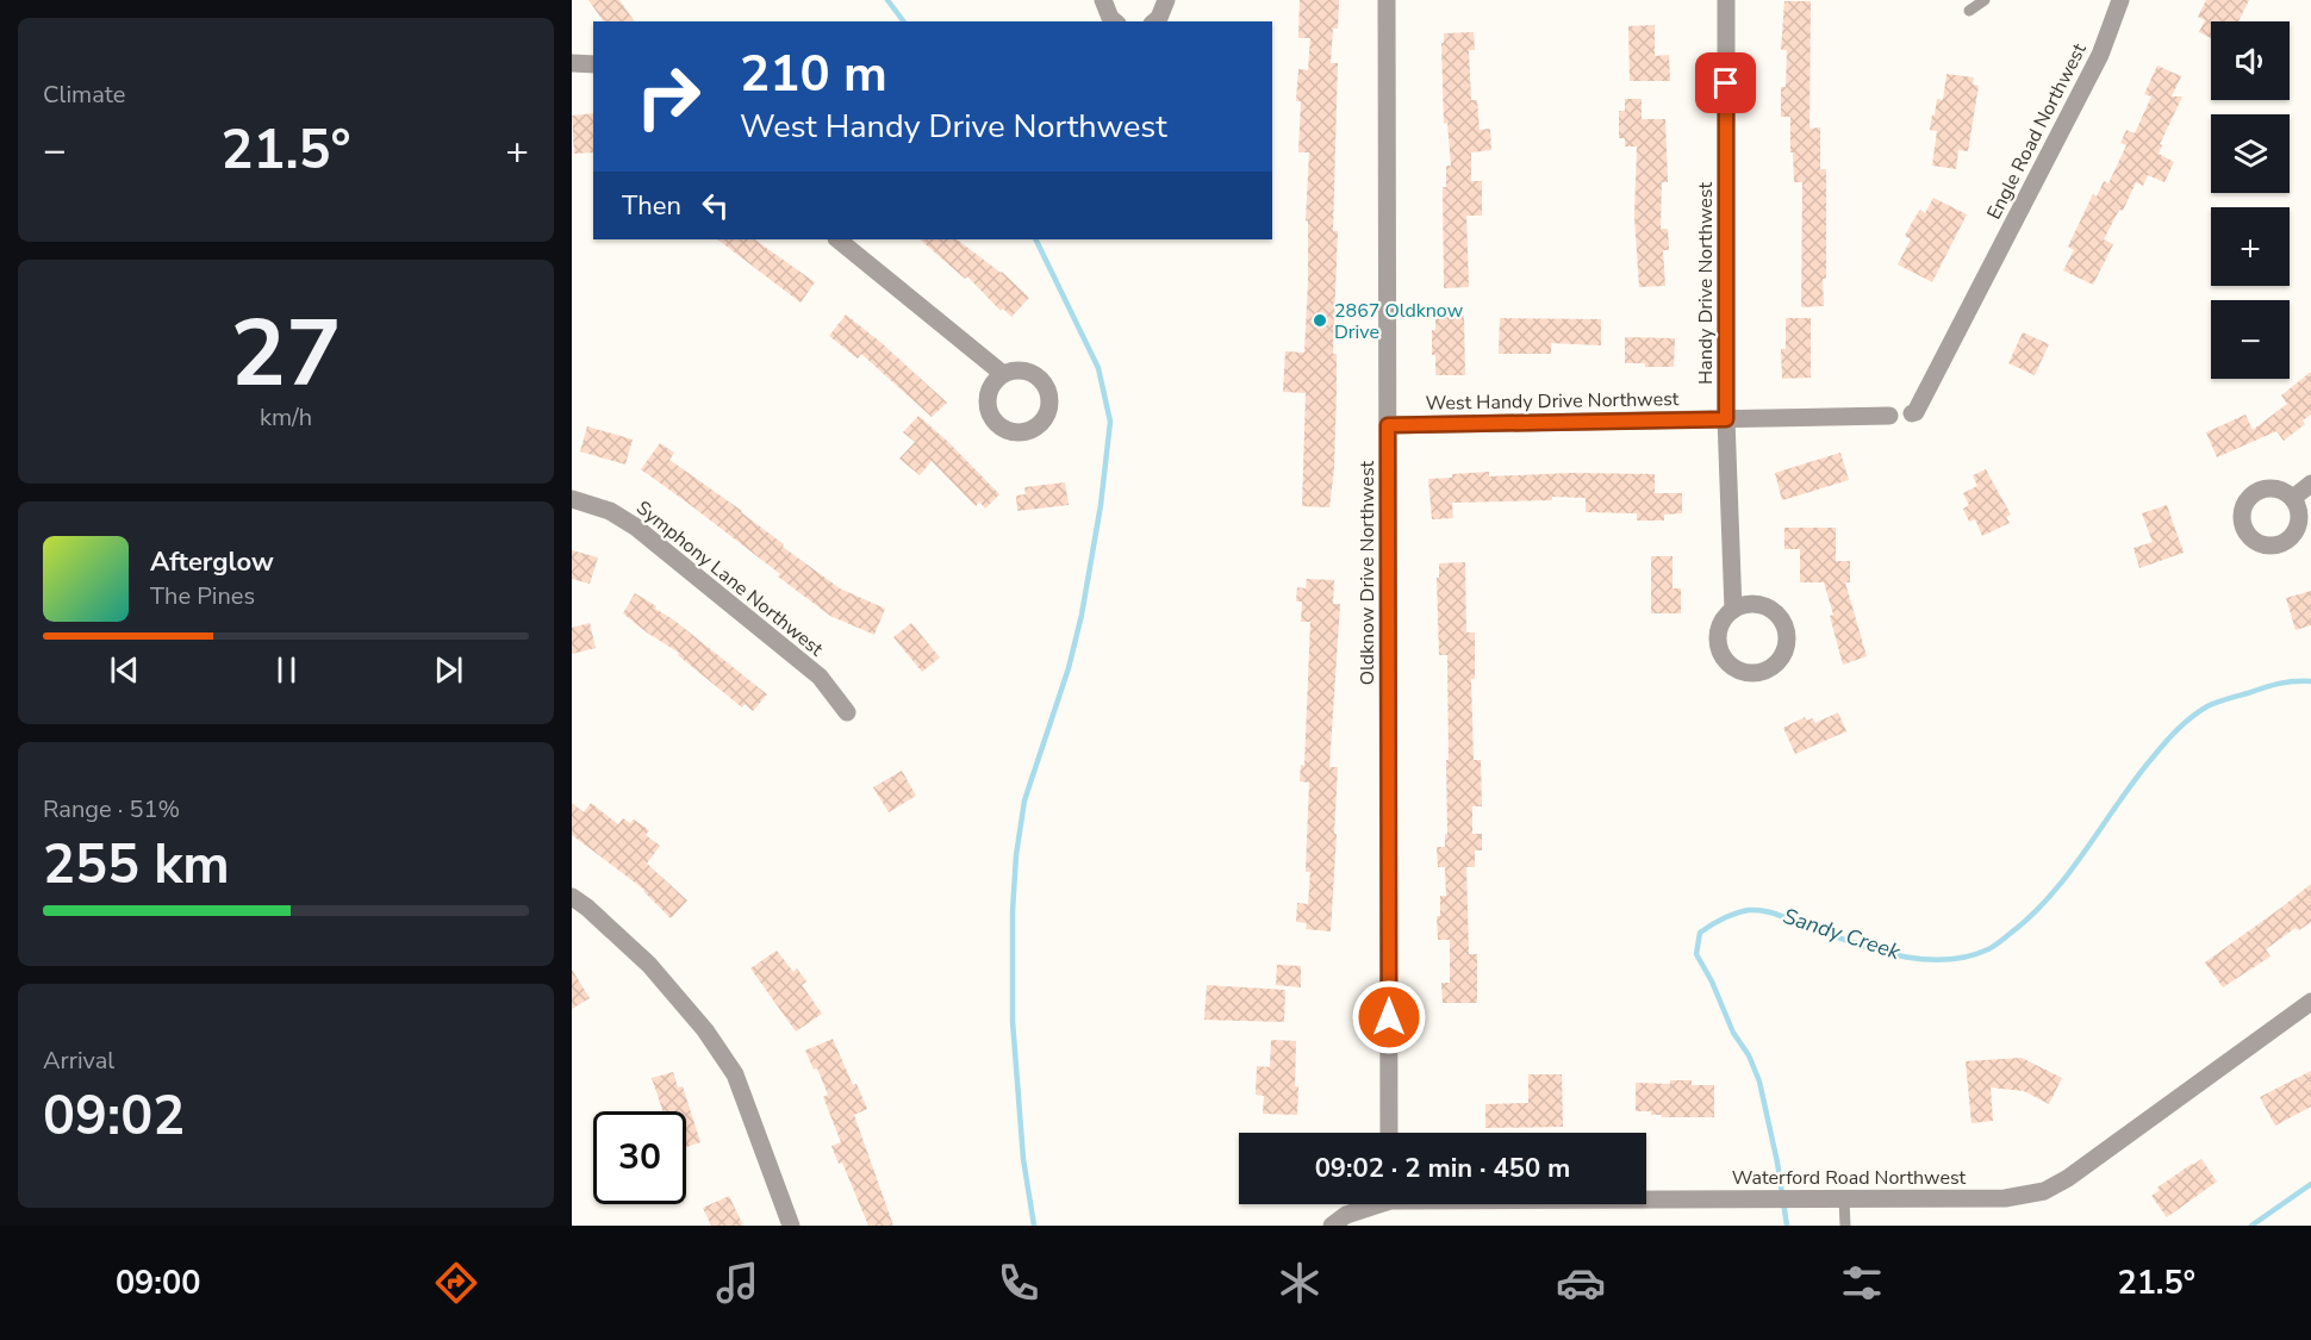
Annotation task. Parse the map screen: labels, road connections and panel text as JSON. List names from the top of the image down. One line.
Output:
{"streets":{"street":["Engle Road Northwest","Handy Drive Northwest","West Handy Drive Northwest","Oldknow Drive Northwest","Symphony Lane Northwest","Waterford Road Northwest"]},"crossings":[["Handy Drive Northwest","West Handy Drive Northwest"],["West Handy Drive Northwest","Oldknow Drive Northwest"]],"water":["Sandy Creek"],"places":["2867 Oldknow Drive"],"page":{"tile":["Climate",["27","km/h"],["Range · 51%","255 km"],["Arrival","09:02"]],"map_buttons":["+","−"],"turn":["210 m","West Handy Drive Northwest"],"heat":["−","21.5°","+"],"then":"Then","song":["Afterglow","The Pines"],"limit":"30","trip":"09:02 · 2 min · 450 m","tabs":["09:00","21.5°"]}}
